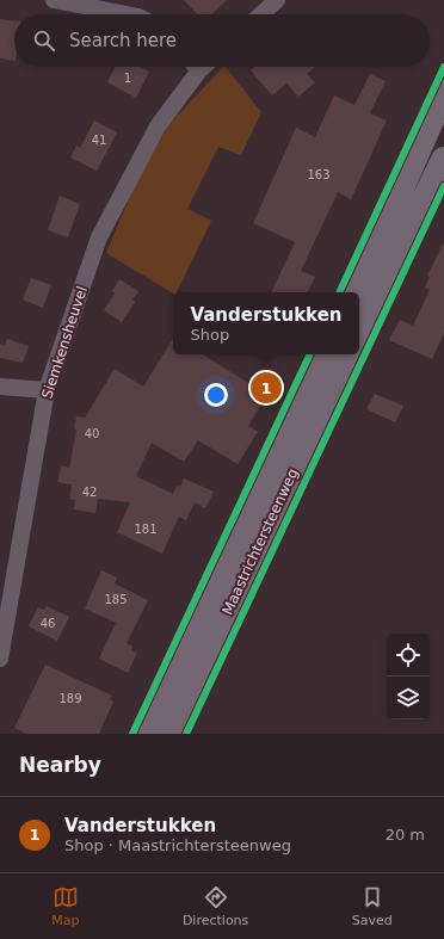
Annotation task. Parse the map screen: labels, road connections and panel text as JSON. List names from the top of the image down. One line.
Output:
{"streets":{"main road":["Maastrichtersteenweg"],"street":["Siemkensheuvel"]},"house_numbers":["1","41","163","40","42","181","185","46","189"],"page":{"search":"Search here","popup":["Vanderstukken","Shop"],"pins":"1","heading":"Nearby","list":[{"mark":"1","name":"Vanderstukken","note":"Shop · Maastrichtersteenweg","value":"20 m"}],"nav":["Map","Directions","Saved"]}}
